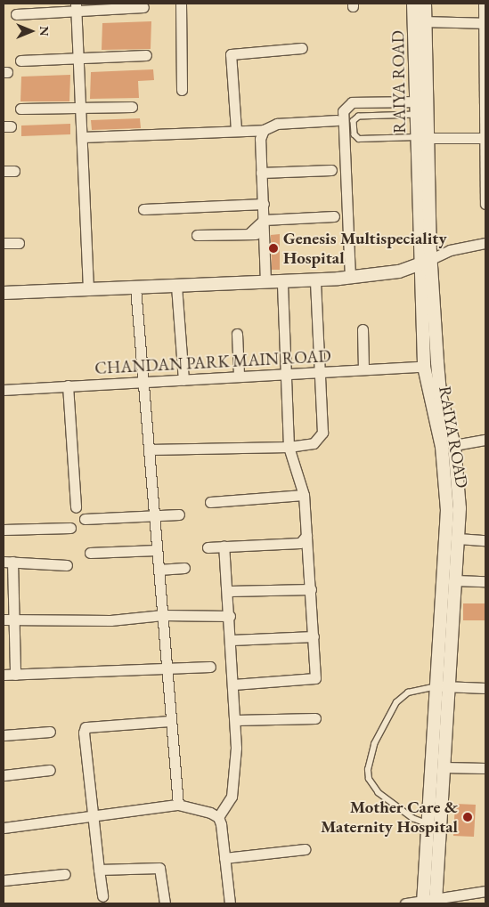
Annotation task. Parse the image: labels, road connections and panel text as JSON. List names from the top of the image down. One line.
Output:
{"streets":{"street":["RAIYA ROAD","CHANDAN PARK MAIN ROAD"]},"crossings":[["RAIYA ROAD","CHANDAN PARK MAIN ROAD"]],"places":["Genesis Multispeciality Hospital","Mother Care & Maternity Hospital"],"north":"right"}
